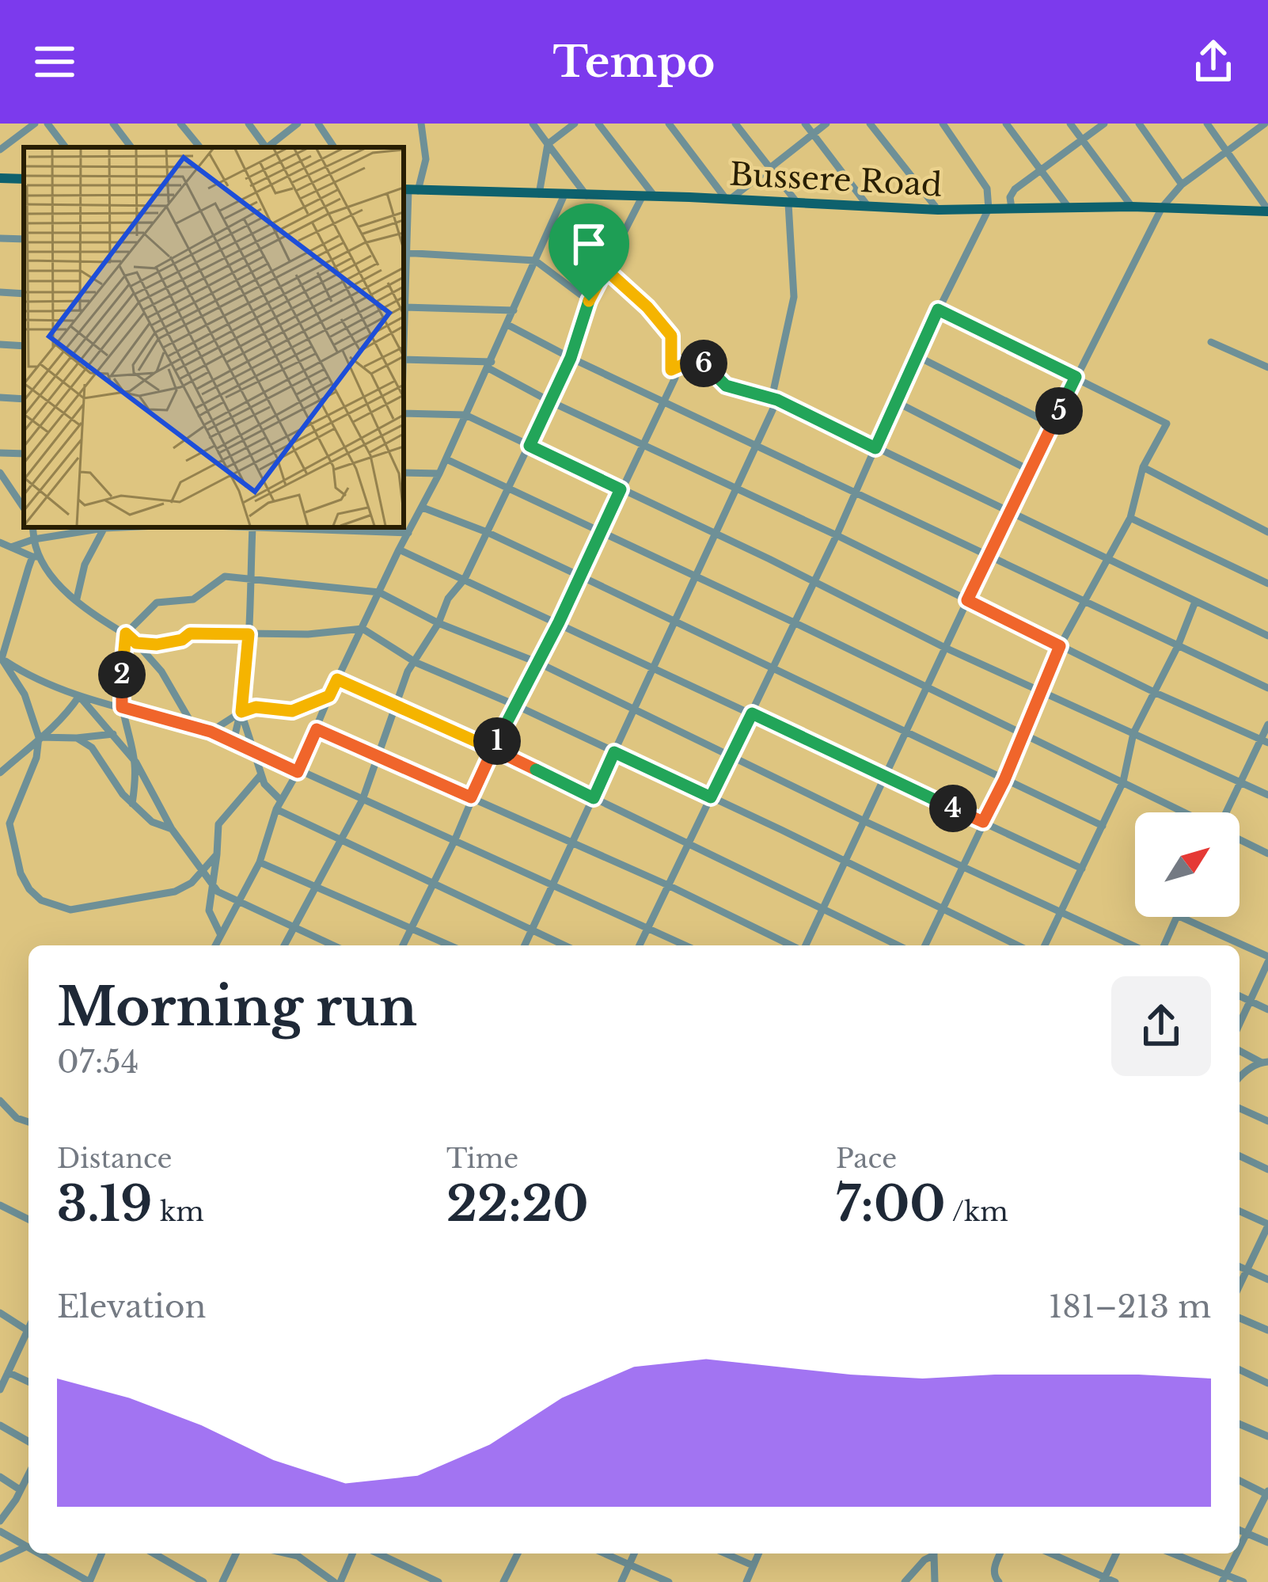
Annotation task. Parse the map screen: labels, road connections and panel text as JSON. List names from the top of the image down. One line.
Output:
{"streets":{"main road":["Bussere Road"]},"north":"top right","page":{"header":"Tempo","pins":["6","5","2","1","4"],"heading":["Morning run","07:54"],"stats":[["Distance","3.19 km"],["Time","22:20"],["Pace","7:00 /km"]],"chart":["Elevation","181–213 m"]}}
